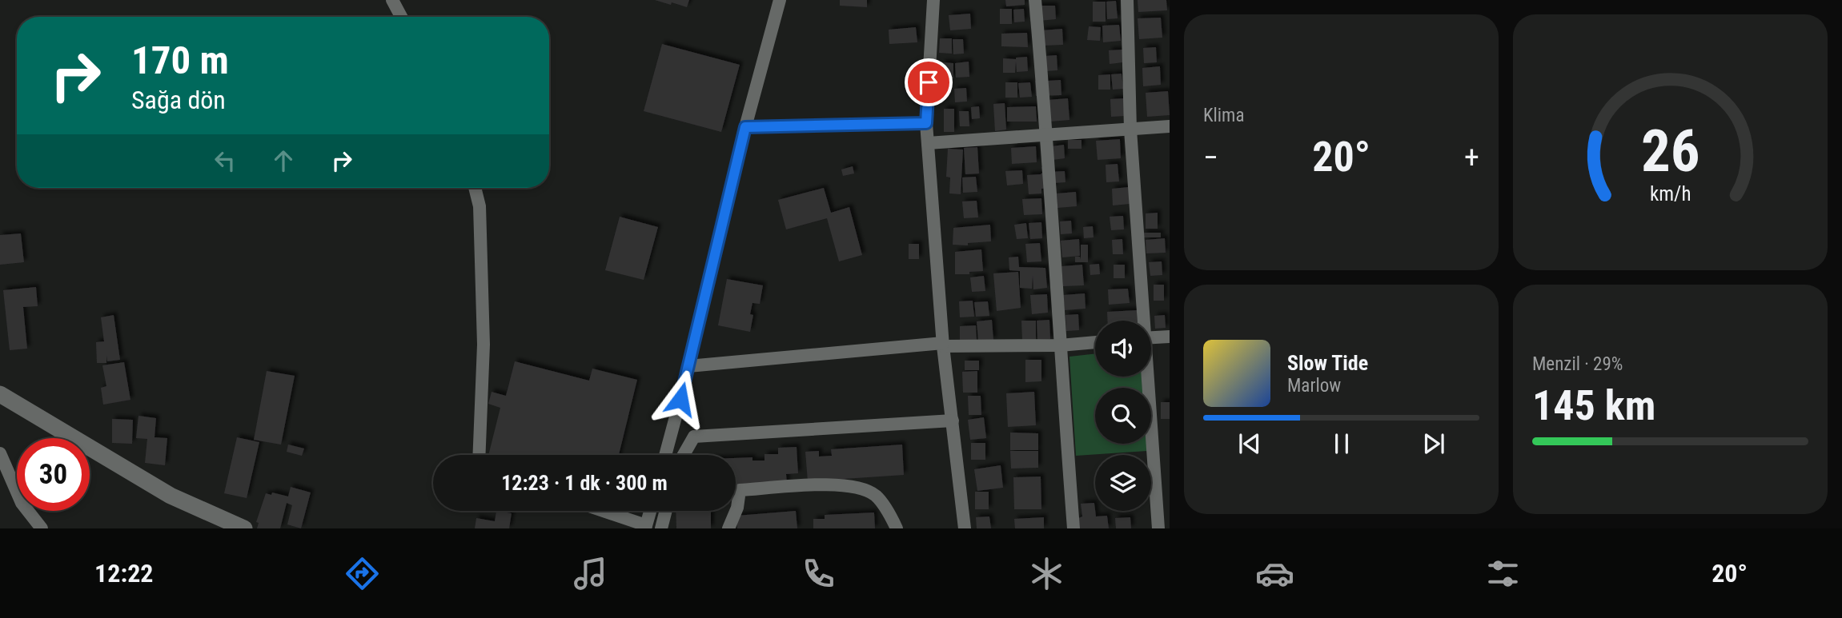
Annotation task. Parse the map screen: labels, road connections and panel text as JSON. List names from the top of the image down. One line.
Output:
{"page":{"tile":["Klima",["Menzil · 29%","145 km"]],"turn":["170 m","Sağa dön"],"heat":["−","20°","+"],"song":["Slow Tide","Marlow"],"limit":"30","trip":"12:23 · 1 dk · 300 m","tabs":["12:22","20°"],"gauge":["26","km/h"]}}
